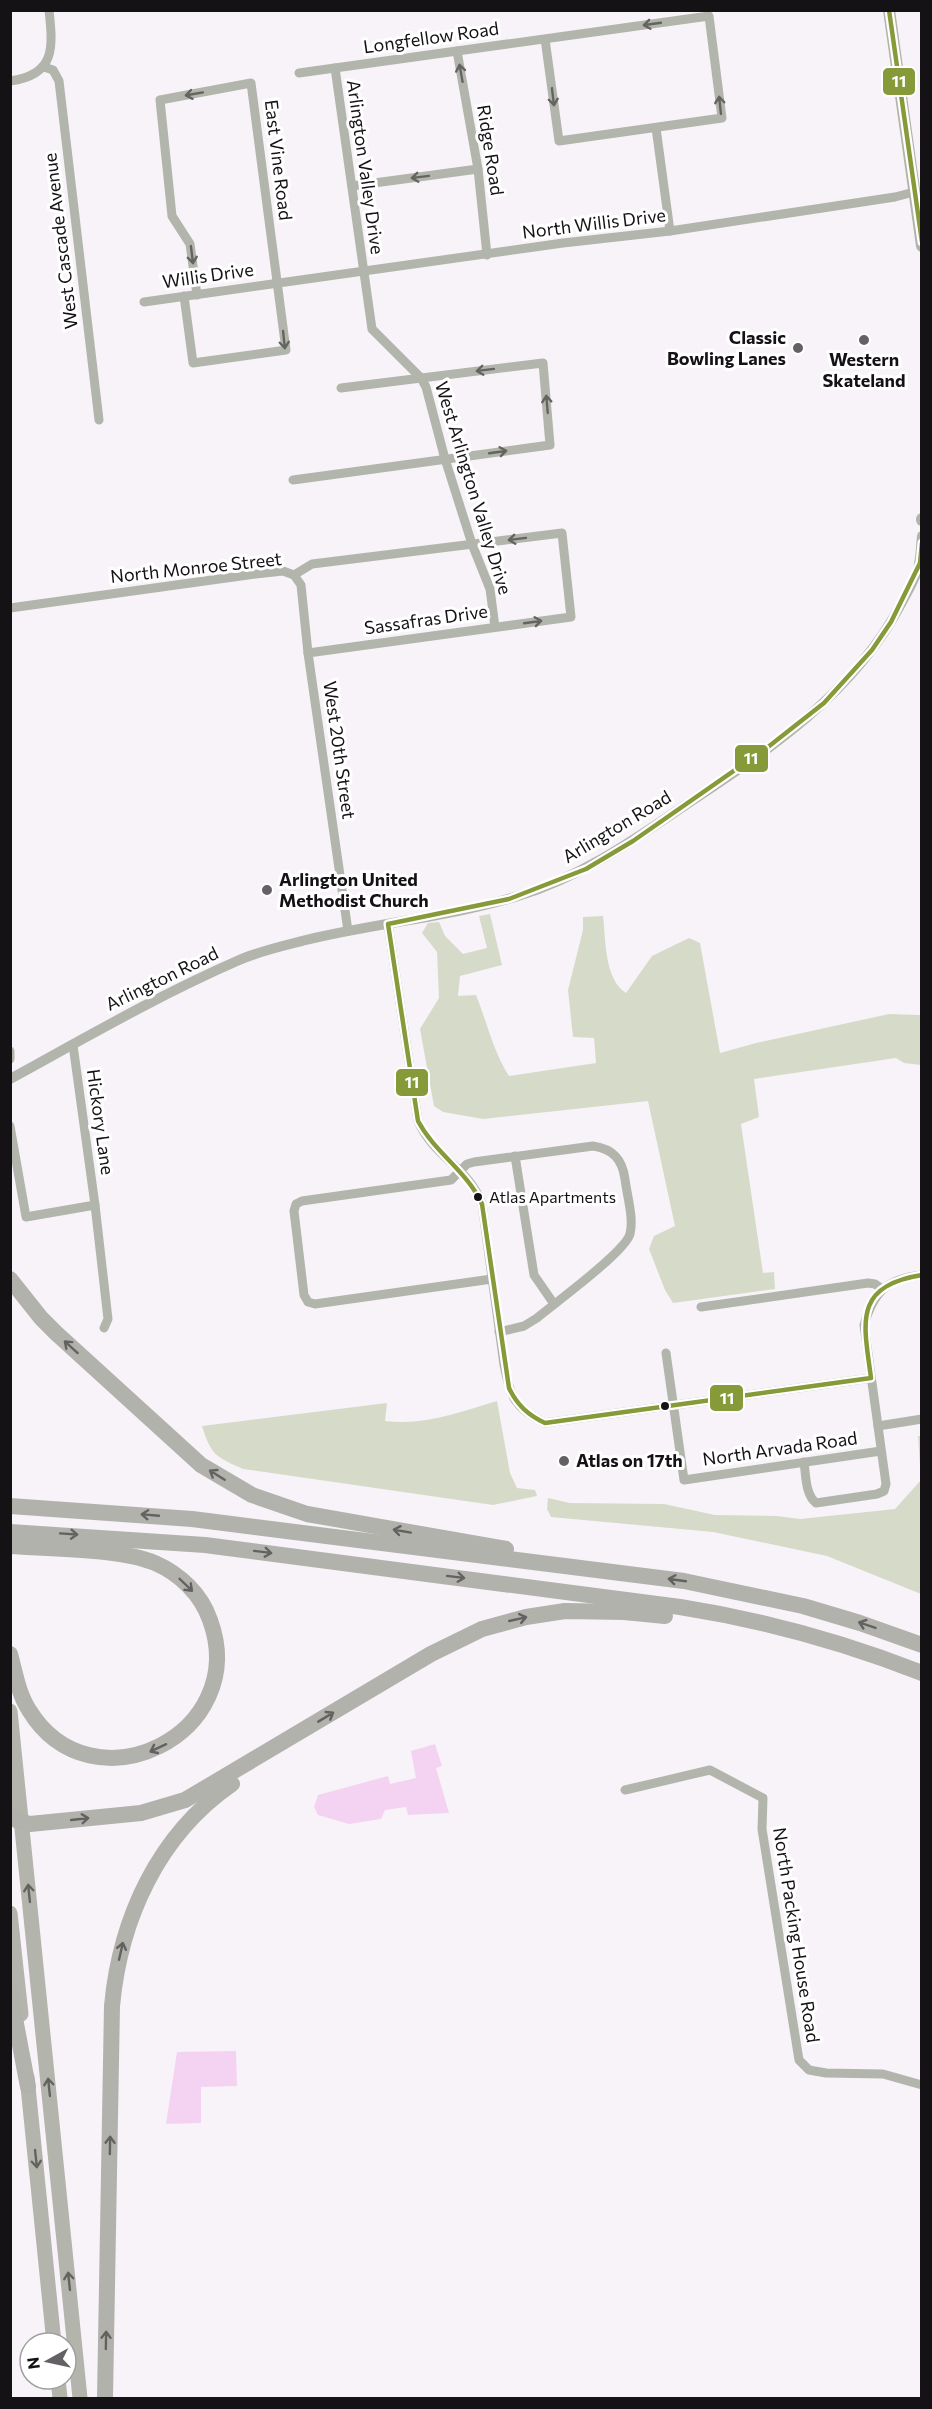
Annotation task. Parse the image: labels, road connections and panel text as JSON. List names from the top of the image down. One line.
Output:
{"streets":{"street":["Longfellow Road","Ridge Road","East Vine Road","Arlington Valley Drive","North Willis Drive","West Cascade Avenue","Willis Drive","West Arlington Valley Drive","North Monroe Street","Sassafras Drive","West 20th Street","Arlington Road","Hickory Lane","North Arvada Road","North Packing House Road"]},"crossings":[["Longfellow Road","Ridge Road"],["Longfellow Road","Arlington Valley Drive"],["Ridge Road","North Willis Drive"],["East Vine Road","North Willis Drive"],["East Vine Road","Willis Drive"],["Arlington Valley Drive","North Willis Drive"],["Arlington Valley Drive","West Arlington Valley Drive"],["North Willis Drive","Willis Drive"],["North Willis Drive","West Arlington Valley Drive"],["West Arlington Valley Drive","North Monroe Street"],["West Arlington Valley Drive","Sassafras Drive"],["North Monroe Street","Sassafras Drive"],["North Monroe Street","West 20th Street"],["Sassafras Drive","West 20th Street"],["West 20th Street","Arlington Road"],["Arlington Road","Hickory Lane"]],"one_way":["Ridge Road"],"places":["Western Skateland","Classic Bowling Lanes","Arlington United Methodist Church","Atlas Apartments","Atlas on 17th"],"lines":["transit line 11"],"north":"left"}
